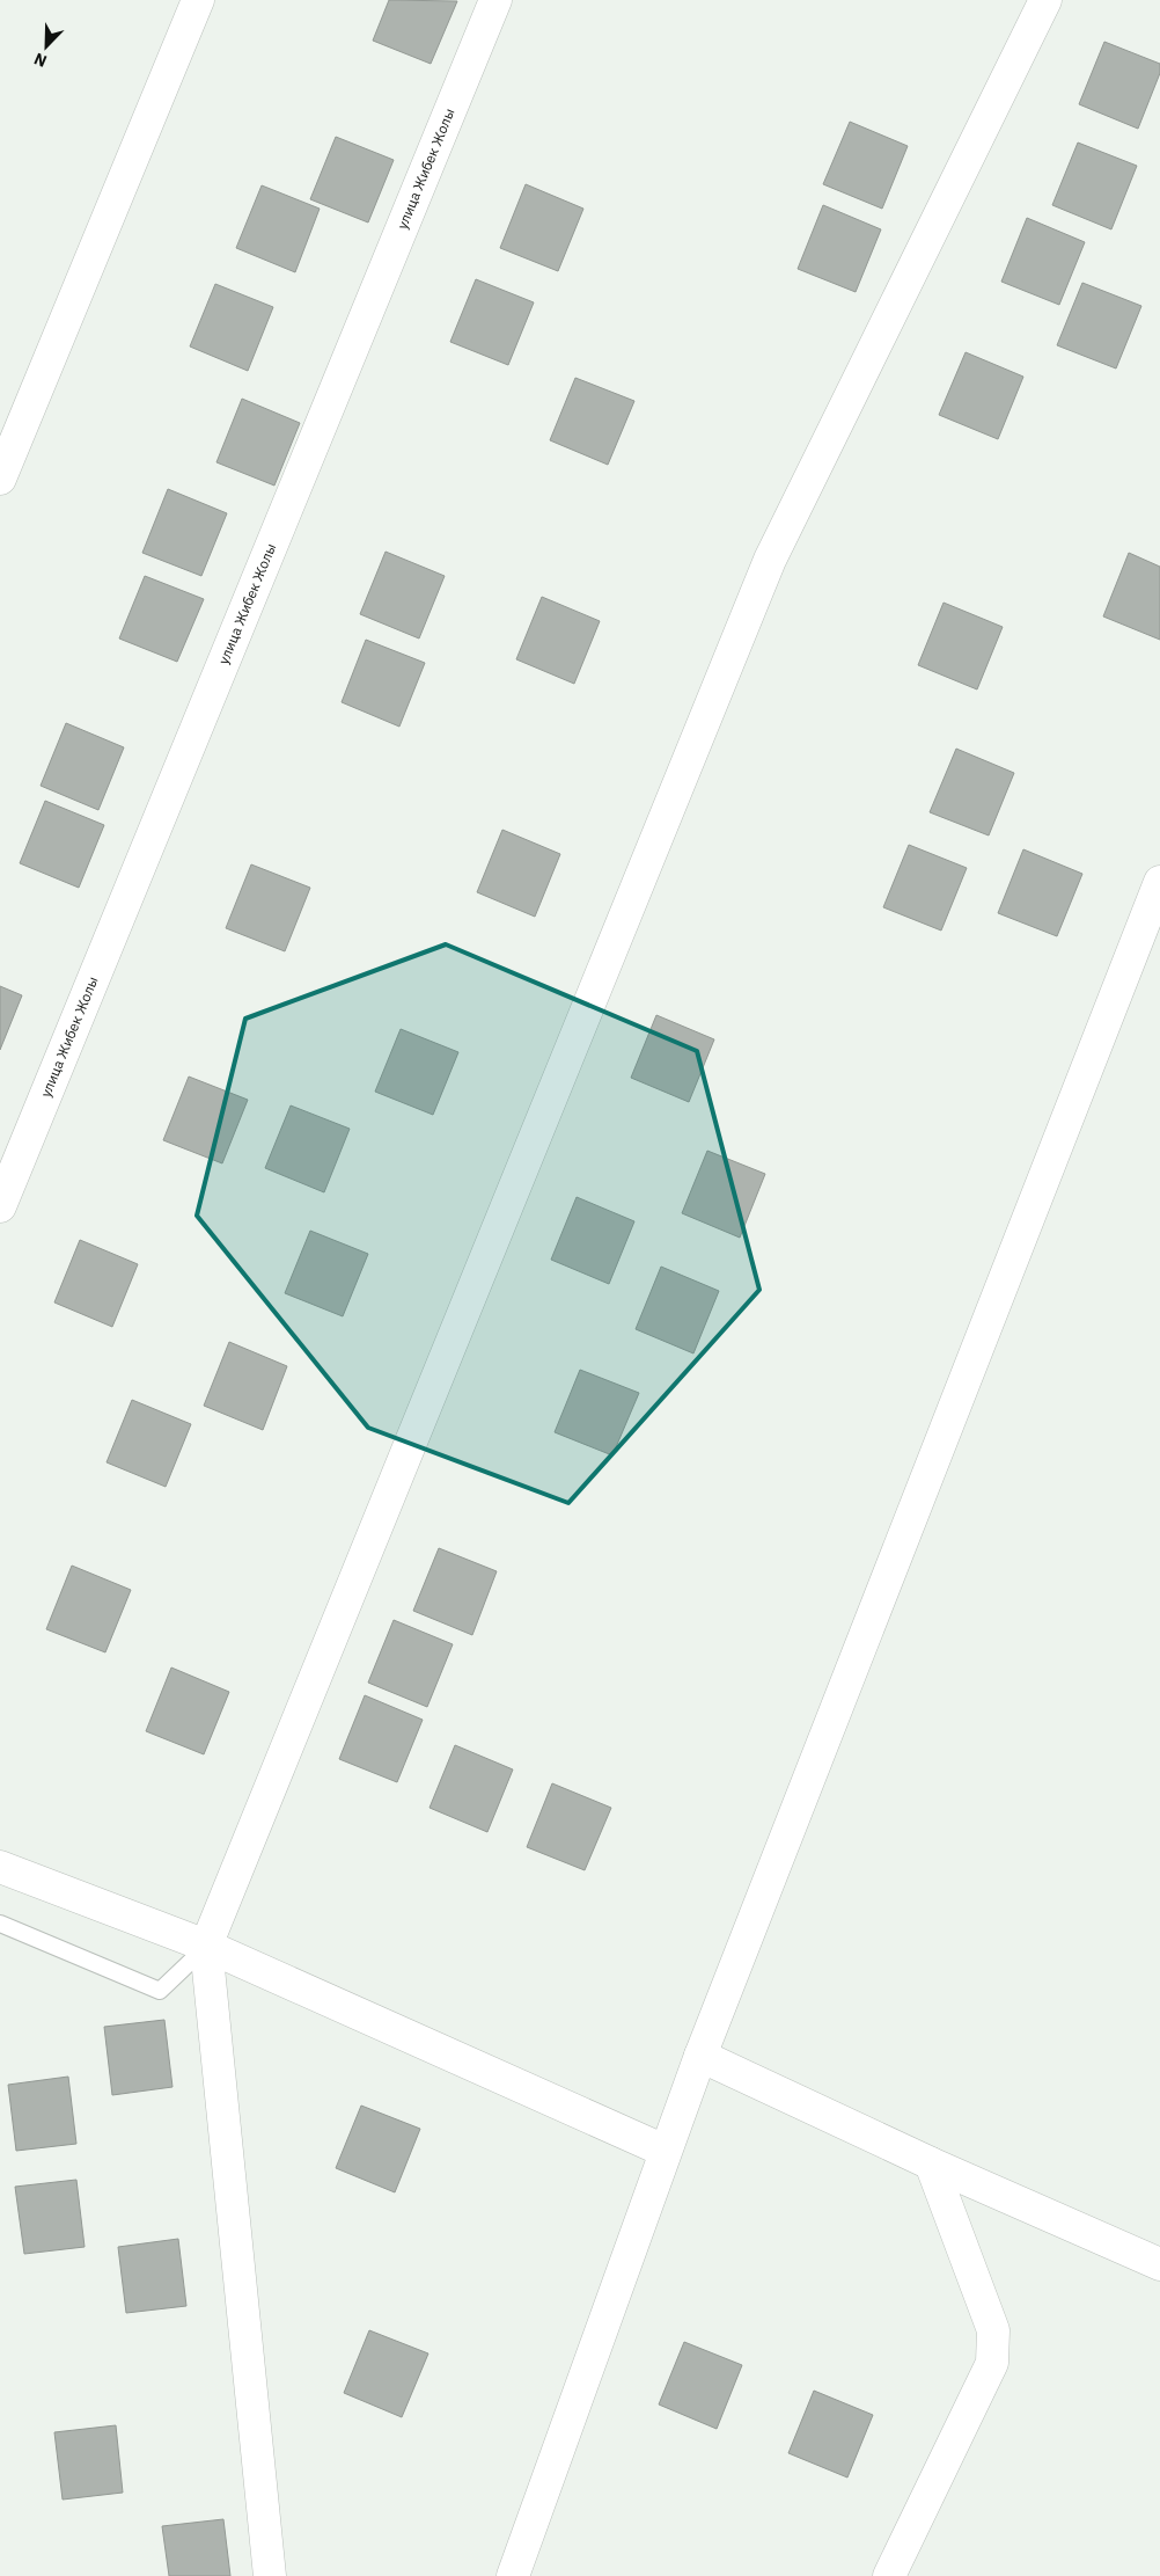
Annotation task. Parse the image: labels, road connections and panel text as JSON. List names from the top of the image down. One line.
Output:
{"streets":{"street":["улица Жибек Жолы"]},"north":"bottom left"}
